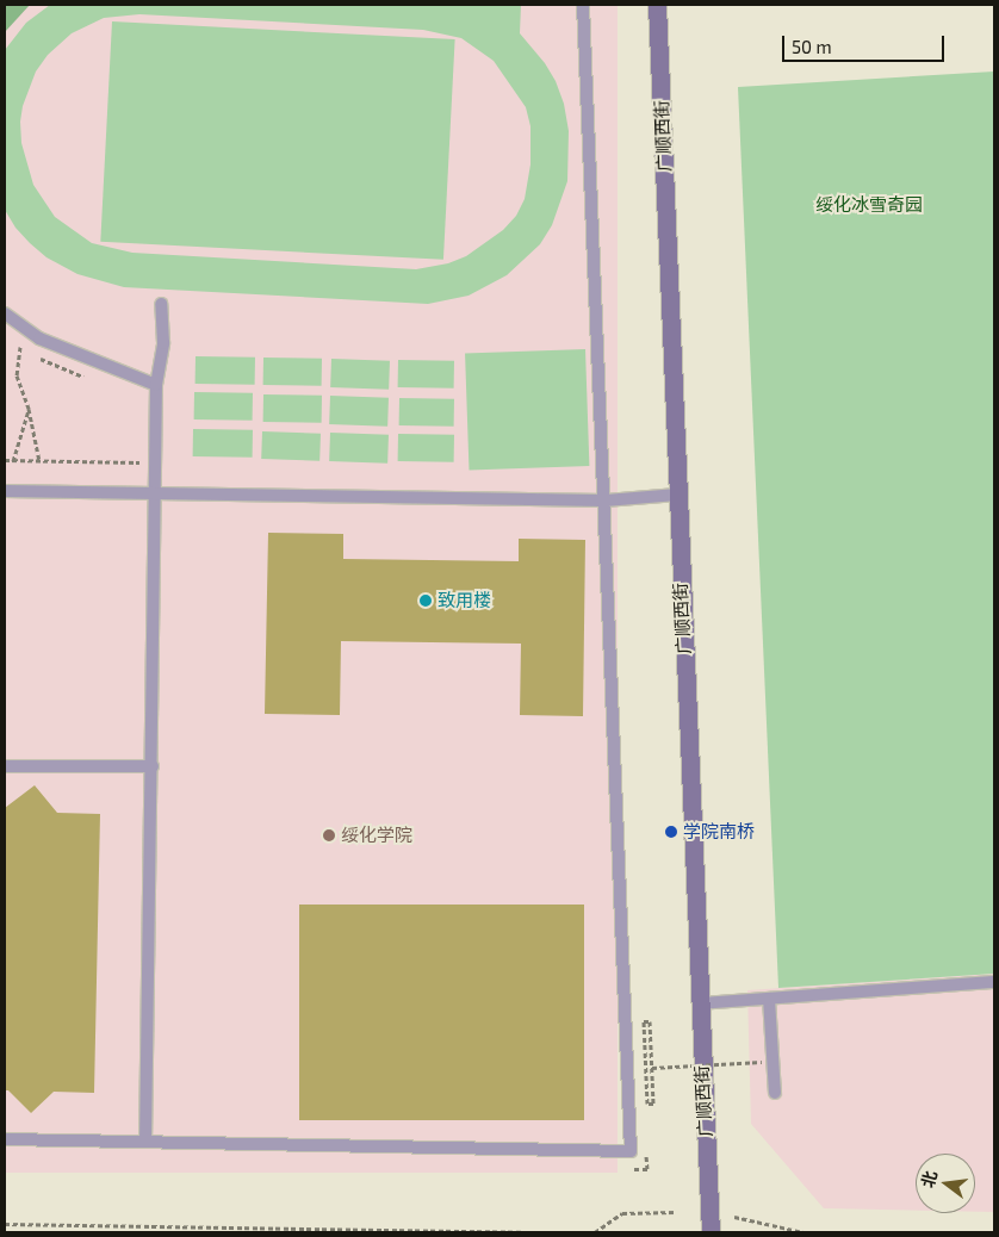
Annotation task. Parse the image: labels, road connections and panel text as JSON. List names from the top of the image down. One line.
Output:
{"streets":{"main road":["广顺西街"]},"parks":["绥化冰雪奇园"],"places":["致用楼","学院南桥","绥化学院"],"scale_bar":"50 m","north":"left"}
